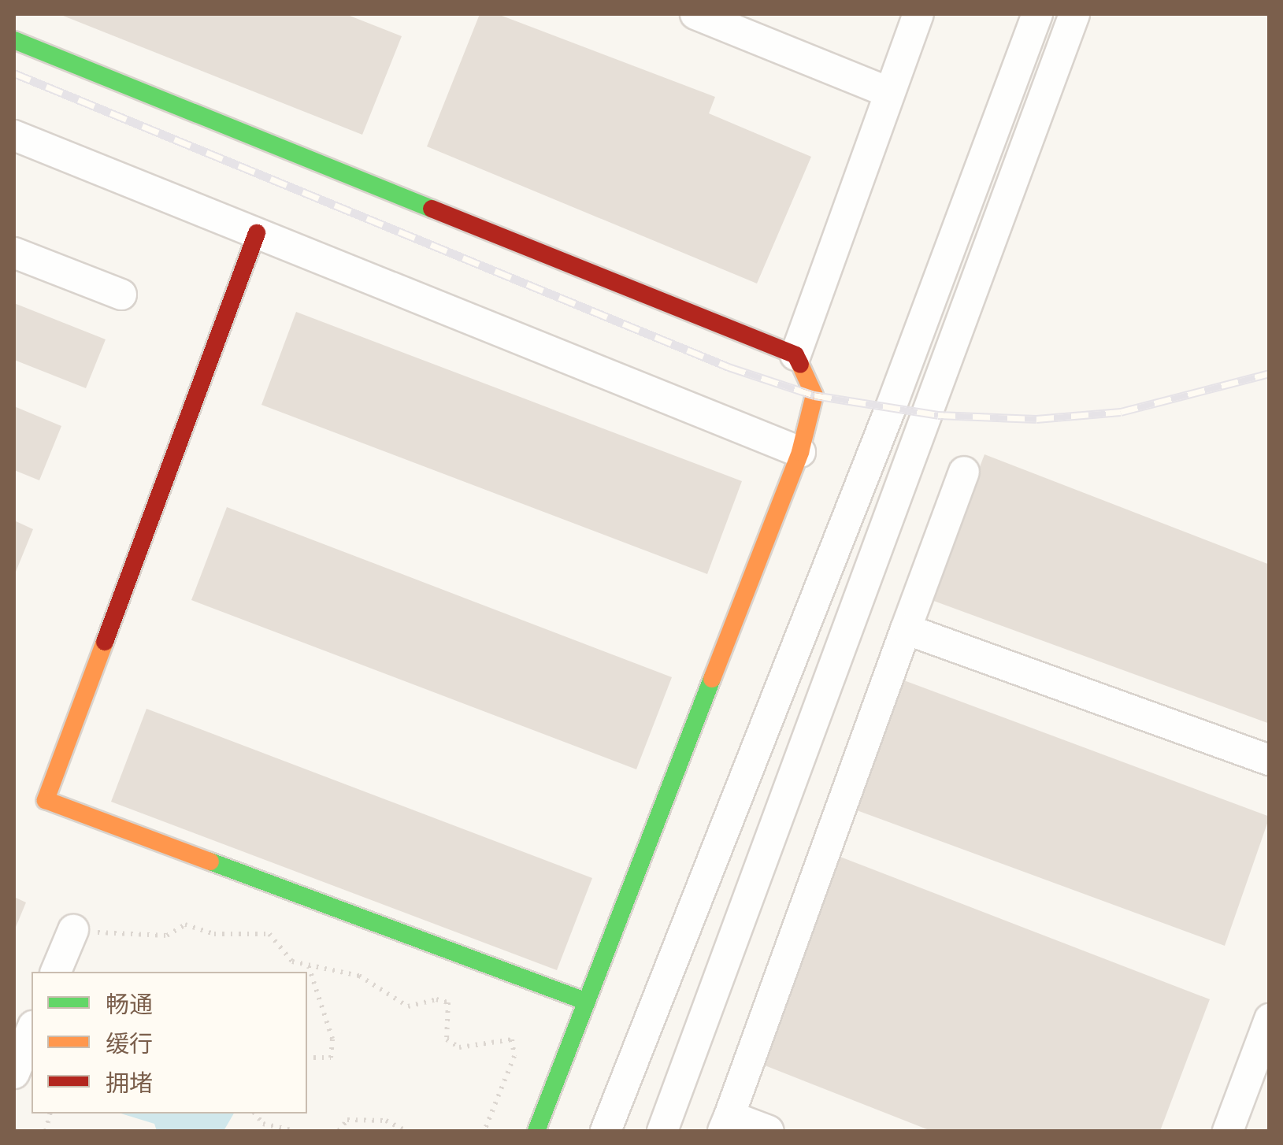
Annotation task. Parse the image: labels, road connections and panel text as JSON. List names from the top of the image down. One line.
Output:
{"legend":["畅通","缓行","拥堵"]}
